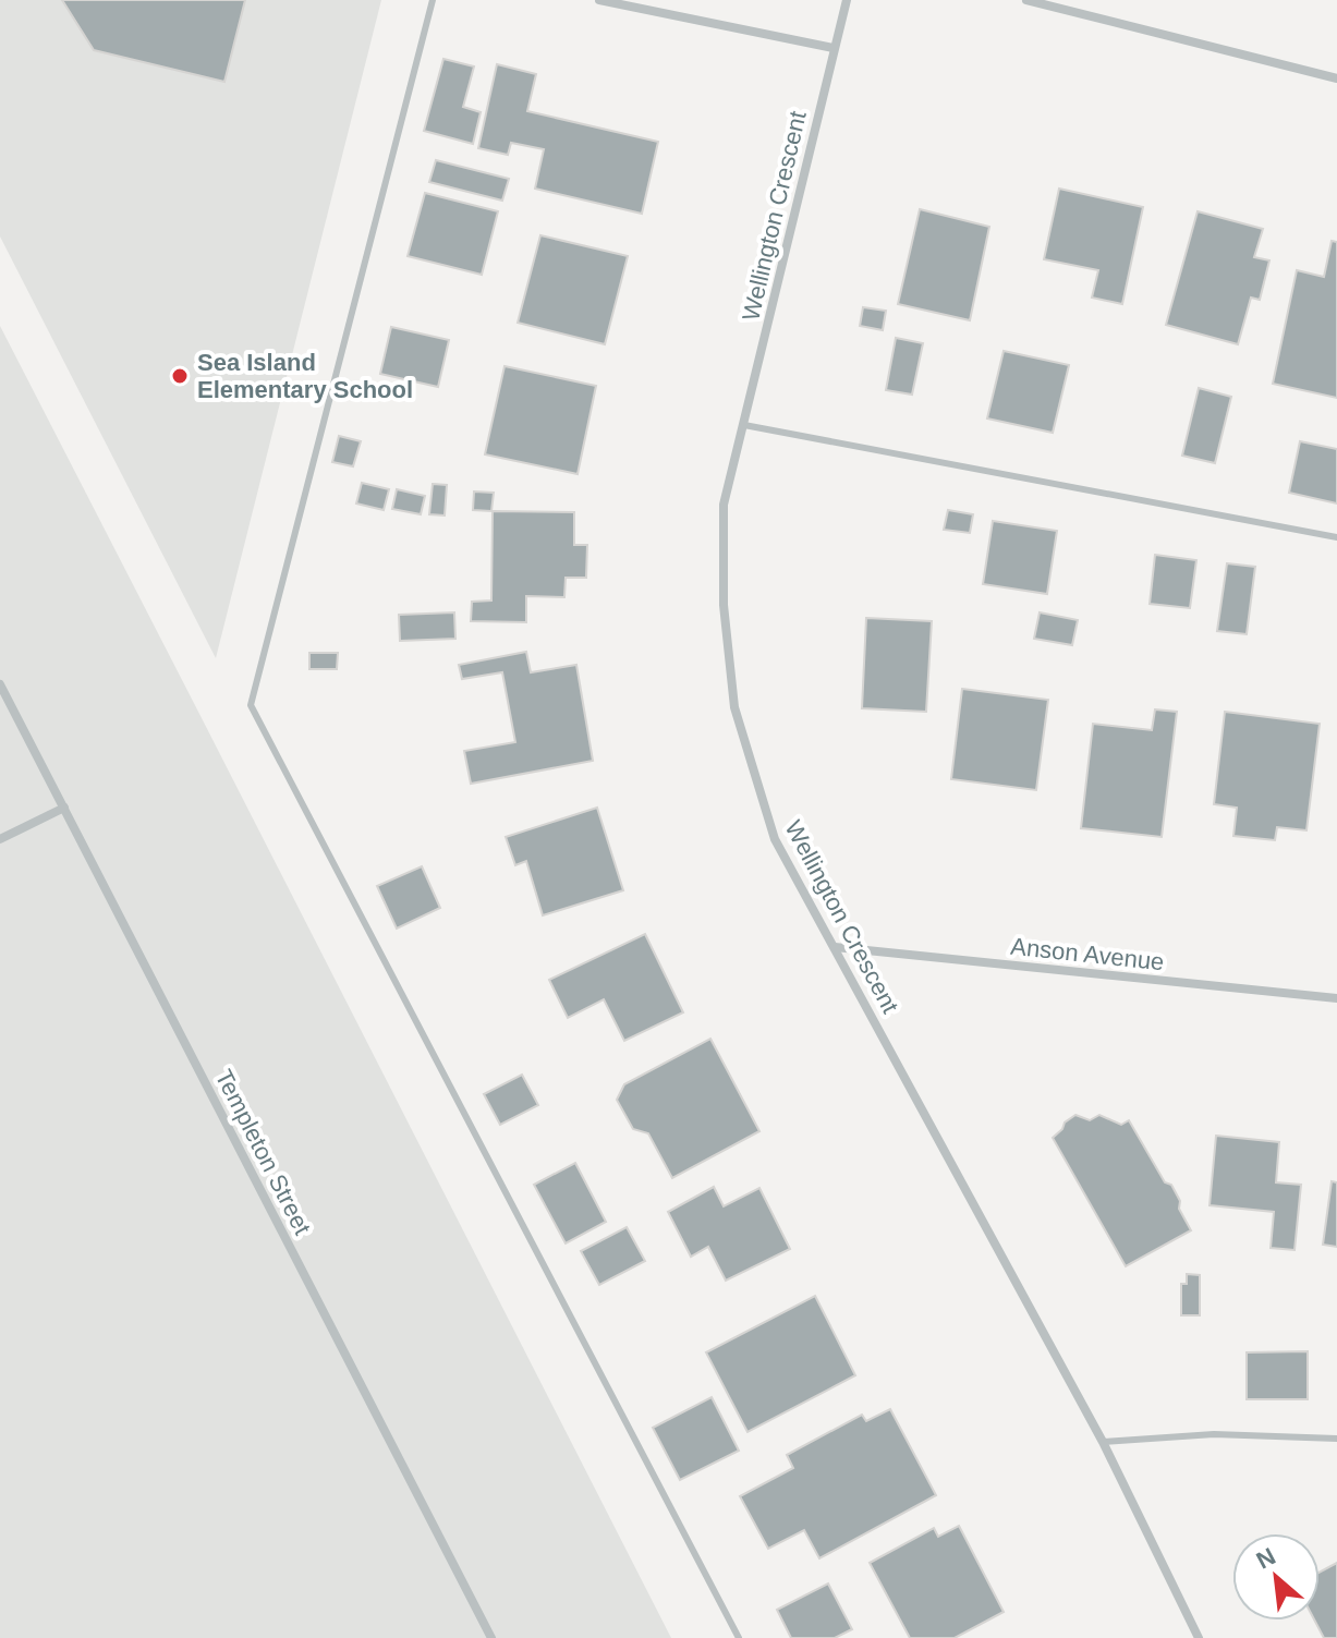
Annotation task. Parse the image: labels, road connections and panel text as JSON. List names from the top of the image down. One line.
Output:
{"streets":{"street":["Wellington Crescent","Anson Avenue","Templeton Street"]},"crossings":[["Wellington Crescent","Anson Avenue"]],"places":["Sea Island Elementary School"],"north":"top left"}
